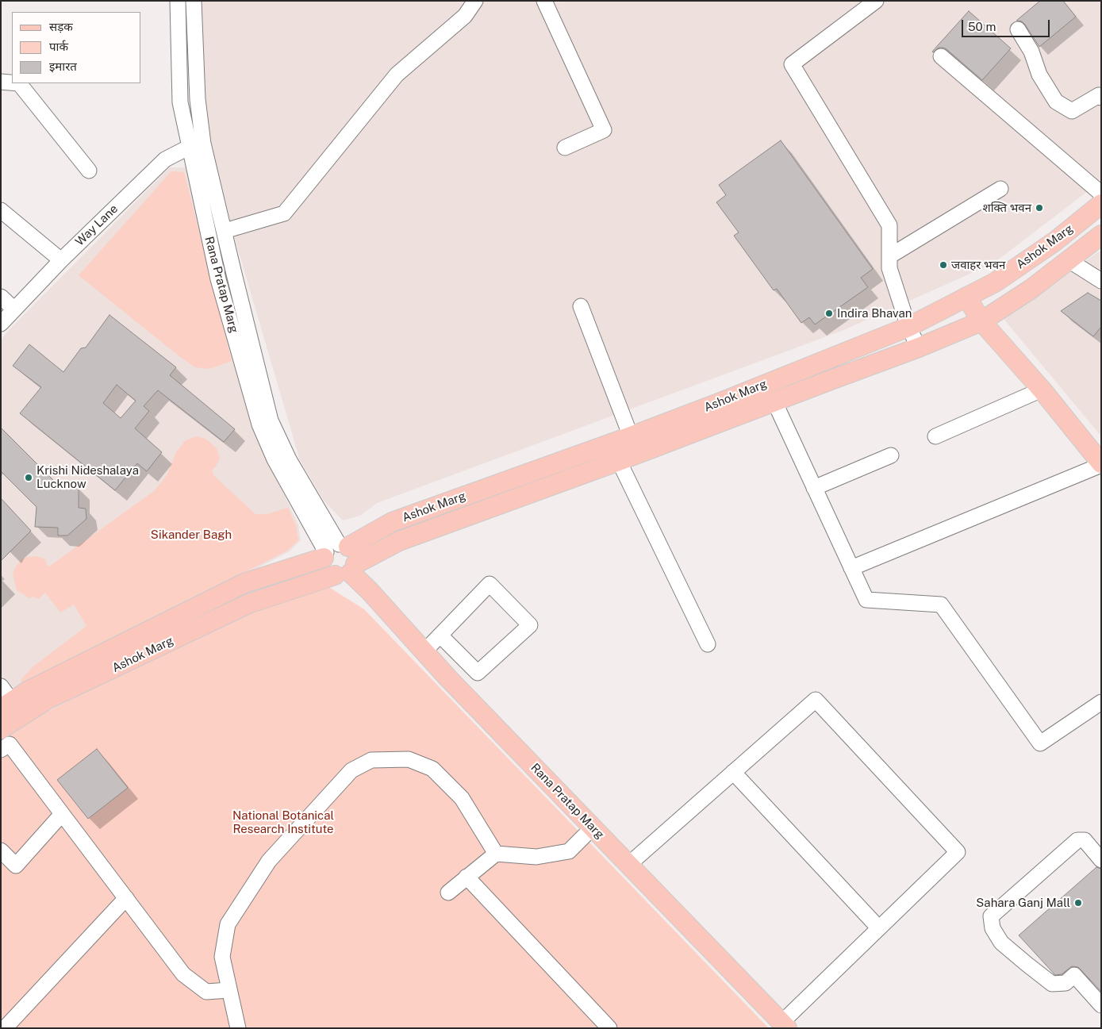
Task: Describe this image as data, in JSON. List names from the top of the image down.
{
  "streets": {
    "main road": ["Ashok Marg", "Rana Pratap Marg"],
    "street": ["Way Lane"]
  },
  "crossings": [
    ["Way Lane", "Rana Pratap Marg"],
    ["Ashok Marg", "Rana Pratap Marg"]
  ],
  "parks": ["Sikander Bagh", "National Botanical Research Institute"],
  "places": [
    "शक्ति भवन",
    "जवाहर भवन",
    "Indira Bhavan",
    "Krishi Nideshalaya Lucknow",
    "Sahara Ganj Mall"
  ],
  "legend": ["सड़क", "पार्क", "इमारत"],
  "scale_bar": "50 m"
}
